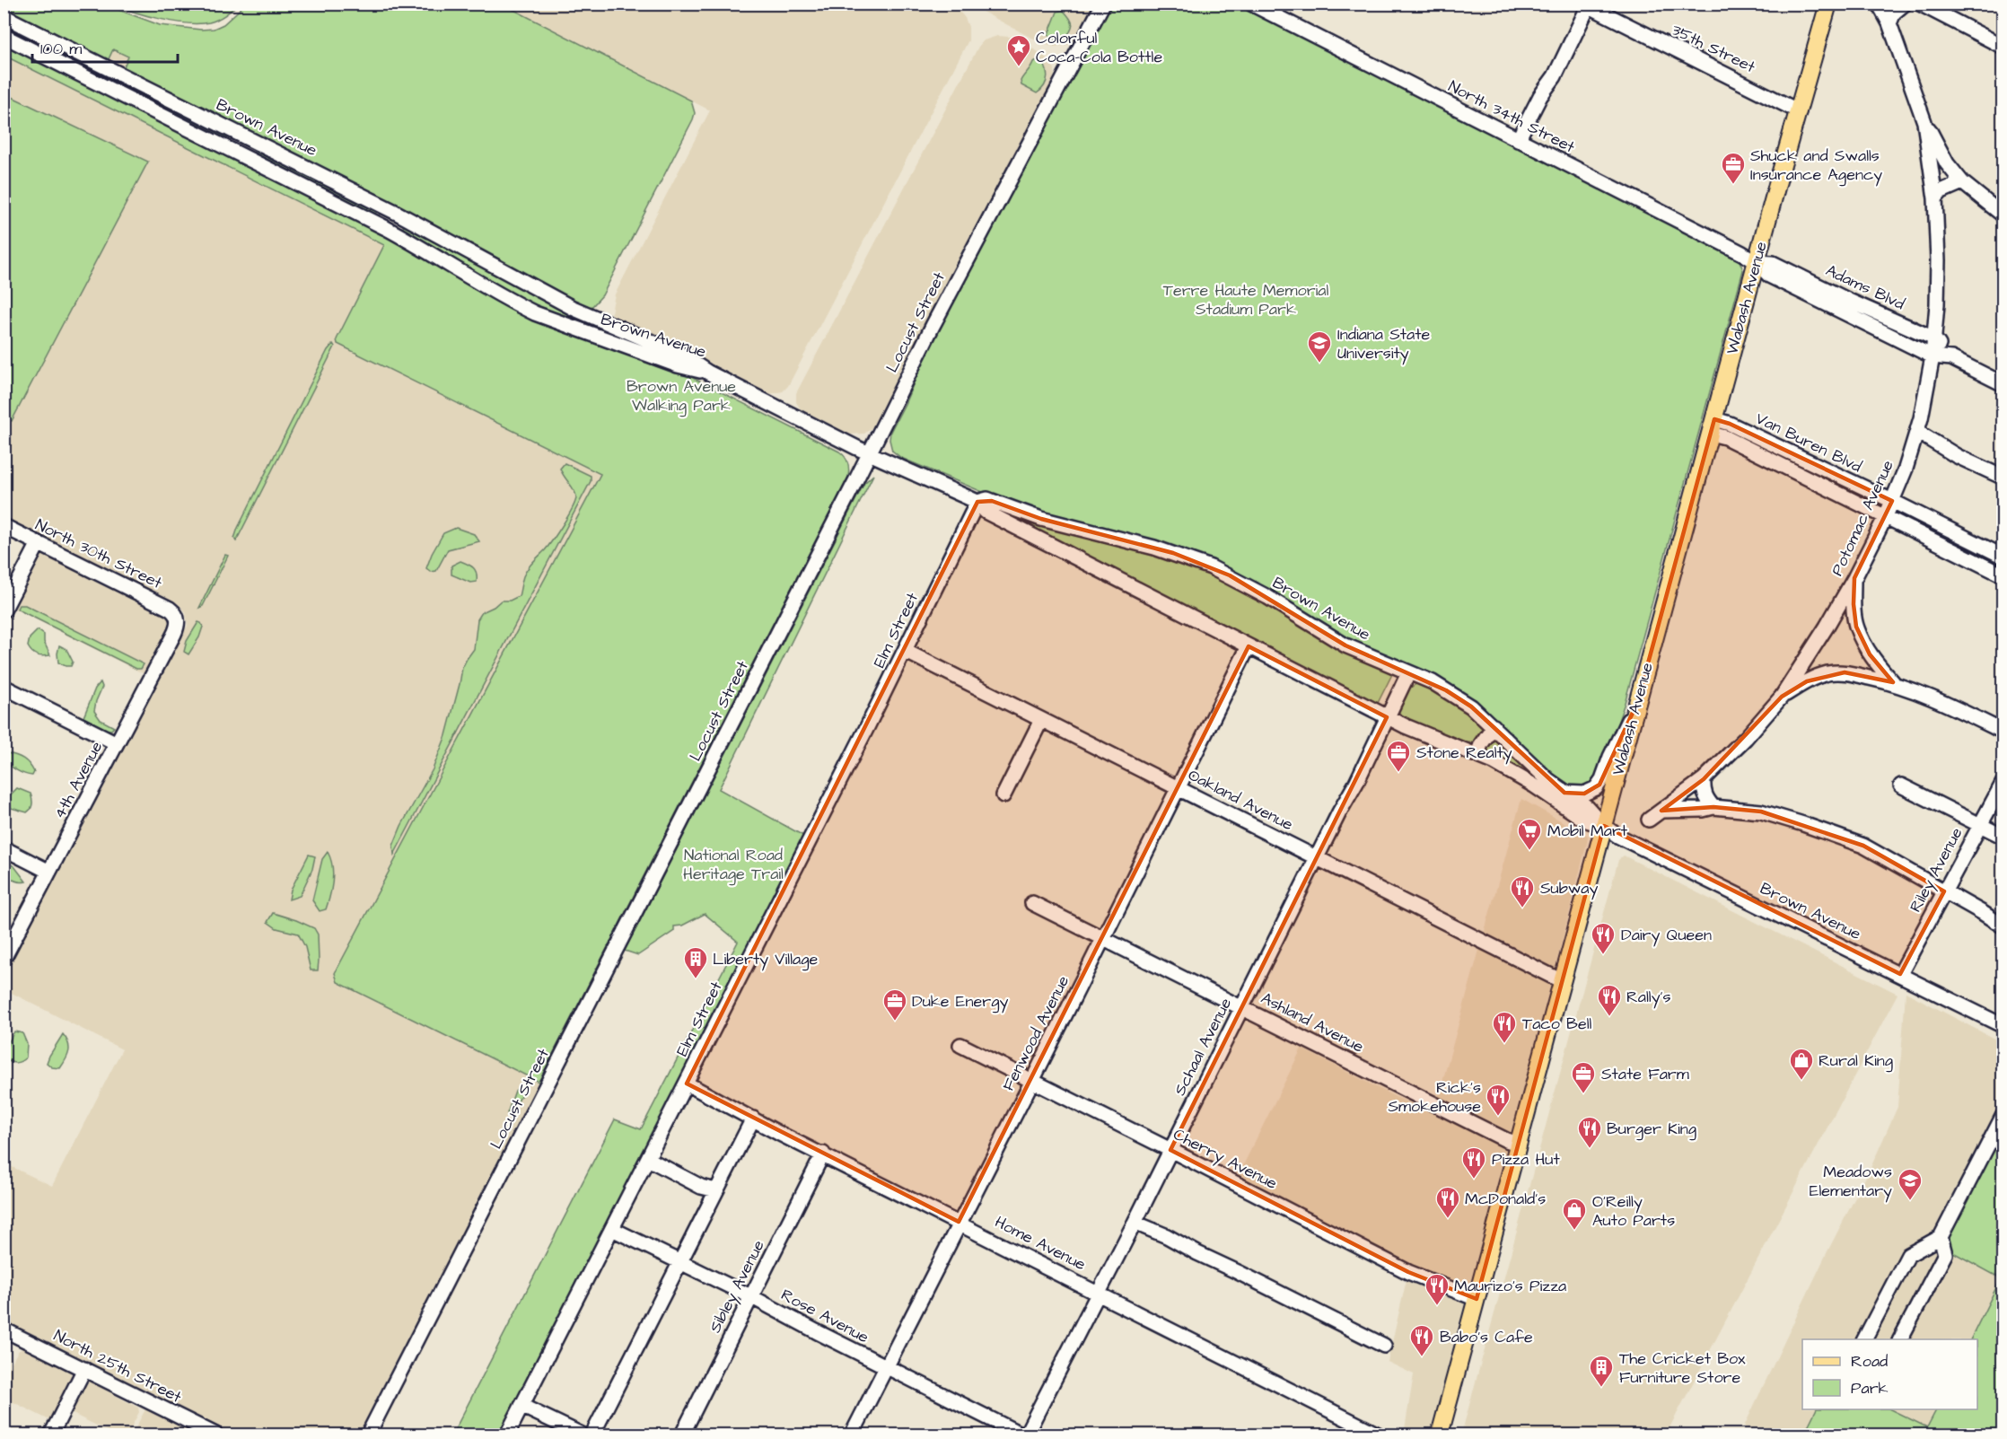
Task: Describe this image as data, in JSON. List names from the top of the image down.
{
  "streets": {
    "main road": ["Wabash Avenue"],
    "street": [
      "35th Street",
      "North 34th Street",
      "Brown Avenue",
      "Adams Blvd",
      "Locust Street",
      "Van Buren Blvd",
      "Potomac Avenue",
      "North 30th Street",
      "Elm Street",
      "4th Avenue",
      "Oakland Avenue",
      "Riley Avenue",
      "Ashland Avenue",
      "Fenwood Avenue",
      "Schaal Avenue",
      "Cherry Avenue",
      "Home Avenue",
      "Sibley Avenue",
      "Rose Avenue",
      "North 25th Street"
    ]
  },
  "crossings": [
    ["35th Street", "Wabash Avenue"],
    ["North 34th Street", "Adams Blvd"],
    ["North 34th Street", "Wabash Avenue"],
    ["Brown Avenue", "Wabash Avenue"],
    ["Brown Avenue", "Locust Street"],
    ["Brown Avenue", "Elm Street"],
    ["Brown Avenue", "Riley Avenue"],
    ["Brown Avenue", "Fenwood Avenue"],
    ["Brown Avenue", "Schaal Avenue"],
    ["Adams Blvd", "Potomac Avenue"],
    ["Wabash Avenue", "Van Buren Blvd"],
    ["Wabash Avenue", "Oakland Avenue"],
    ["Wabash Avenue", "Ashland Avenue"],
    ["Wabash Avenue", "Cherry Avenue"],
    ["Van Buren Blvd", "Potomac Avenue"],
    ["North 30th Street", "4th Avenue"],
    ["Elm Street", "Oakland Avenue"],
    ["Elm Street", "Home Avenue"],
    ["Elm Street", "Rose Avenue"],
    ["Oakland Avenue", "Fenwood Avenue"],
    ["Oakland Avenue", "Schaal Avenue"],
    ["Ashland Avenue", "Fenwood Avenue"],
    ["Ashland Avenue", "Schaal Avenue"],
    ["Fenwood Avenue", "Cherry Avenue"],
    ["Fenwood Avenue", "Home Avenue"],
    ["Fenwood Avenue", "Rose Avenue"],
    ["Schaal Avenue", "Cherry Avenue"],
    ["Schaal Avenue", "Home Avenue"],
    ["Home Avenue", "Sibley Avenue"],
    ["Sibley Avenue", "Rose Avenue"]
  ],
  "parks": ["Terre Haute Memorial Stadium Park", "Brown Avenue Walking Park", "National Road Heritage Trail"],
  "places": {
    "place": ["Colorful Coca-Cola Bottle"],
    "office": [
      "Shuck and Swalls Insurance Agency",
      "Stone Realty",
      "Duke Energy",
      "State Farm"
    ],
    "school or university": ["Indiana State University", "Meadows Elementary"],
    "supermarket": ["Mobil Mart"],
    "restaurant": [
      "Subway",
      "Dairy Queen",
      "Rally's",
      "Taco Bell",
      "Rick's Smokehouse",
      "Burger King",
      "Pizza Hut",
      "McDonald's",
      "Maurizo's Pizza",
      "Babo's Cafe"
    ],
    "building": ["Liberty Village", "The Cricket Box Furniture Store"],
    "shop": ["Rural King", "O'Reilly Auto Parts"]
  },
  "legend": ["Road", "Park"],
  "scale_bar": "100 m"
}
